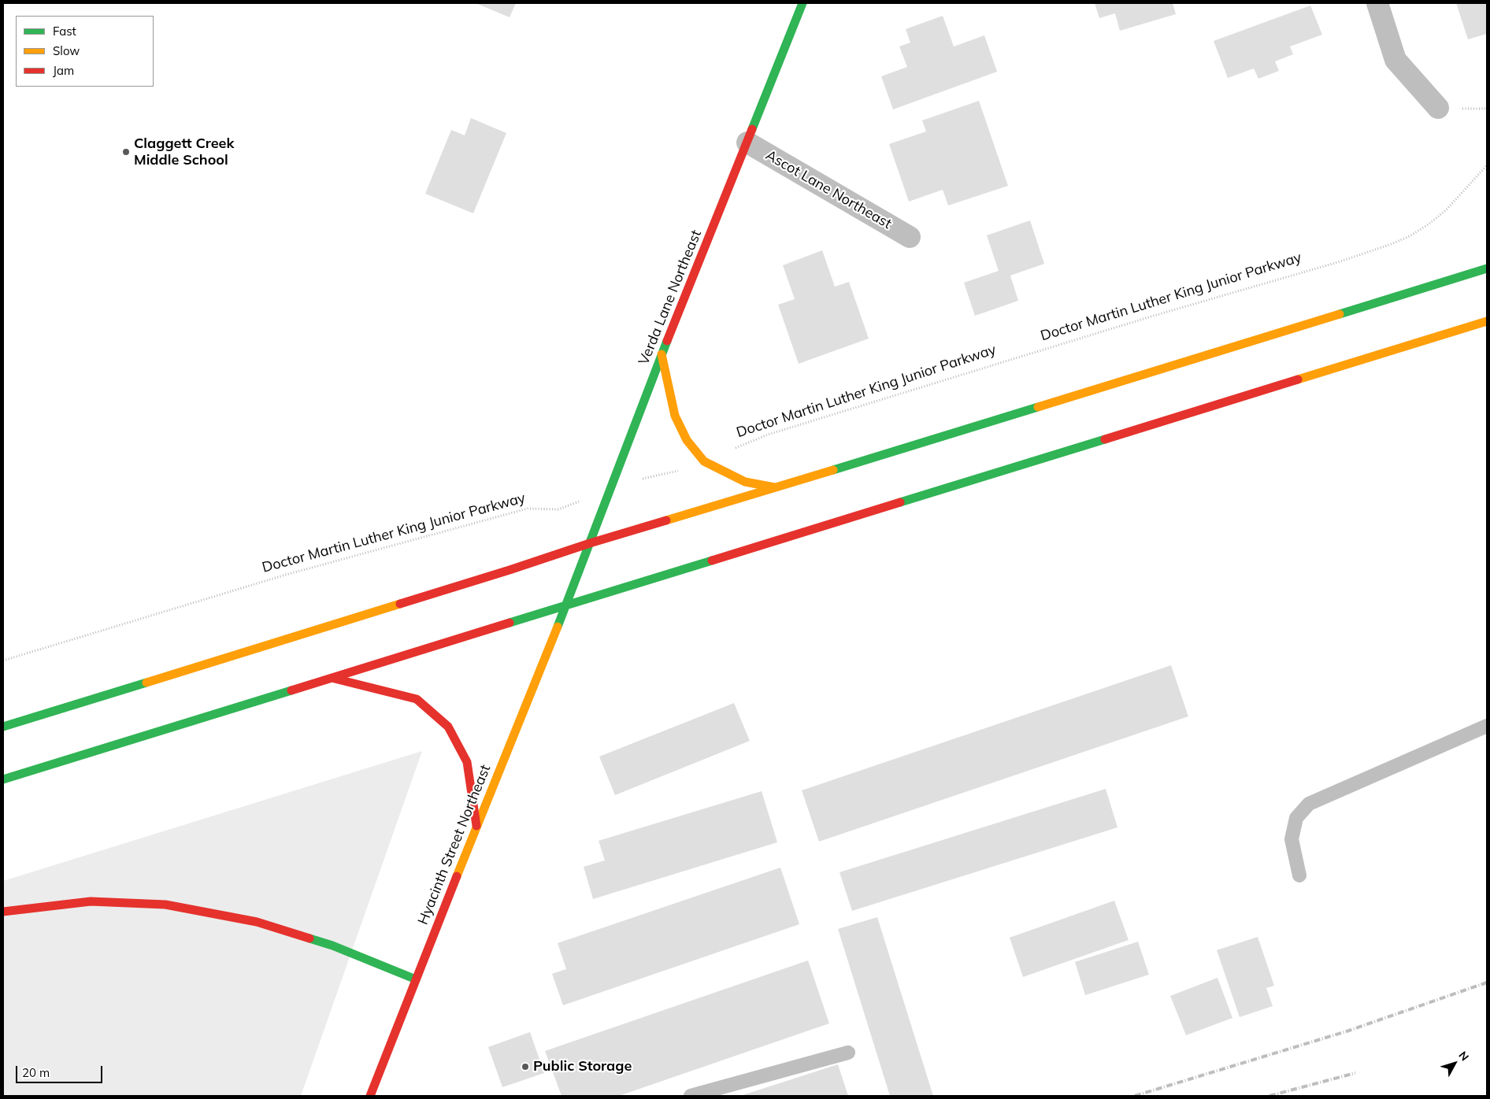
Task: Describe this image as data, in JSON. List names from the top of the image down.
{
  "streets": {
    "main road": ["Verda Lane Northeast", "Hyacinth Street Northeast"],
    "street": ["Ascot Lane Northeast"],
    "path": ["Doctor Martin Luther King Junior Parkway"]
  },
  "crossings": [
    ["Ascot Lane Northeast", "Verda Lane Northeast"],
    ["Doctor Martin Luther King Junior Parkway", "Verda Lane Northeast"],
    ["Verda Lane Northeast", "Hyacinth Street Northeast"]
  ],
  "places": ["Claggett Creek Middle School", "Public Storage"],
  "legend": ["Fast", "Slow", "Jam"],
  "scale_bar": "20 m",
  "north": "top right"
}
